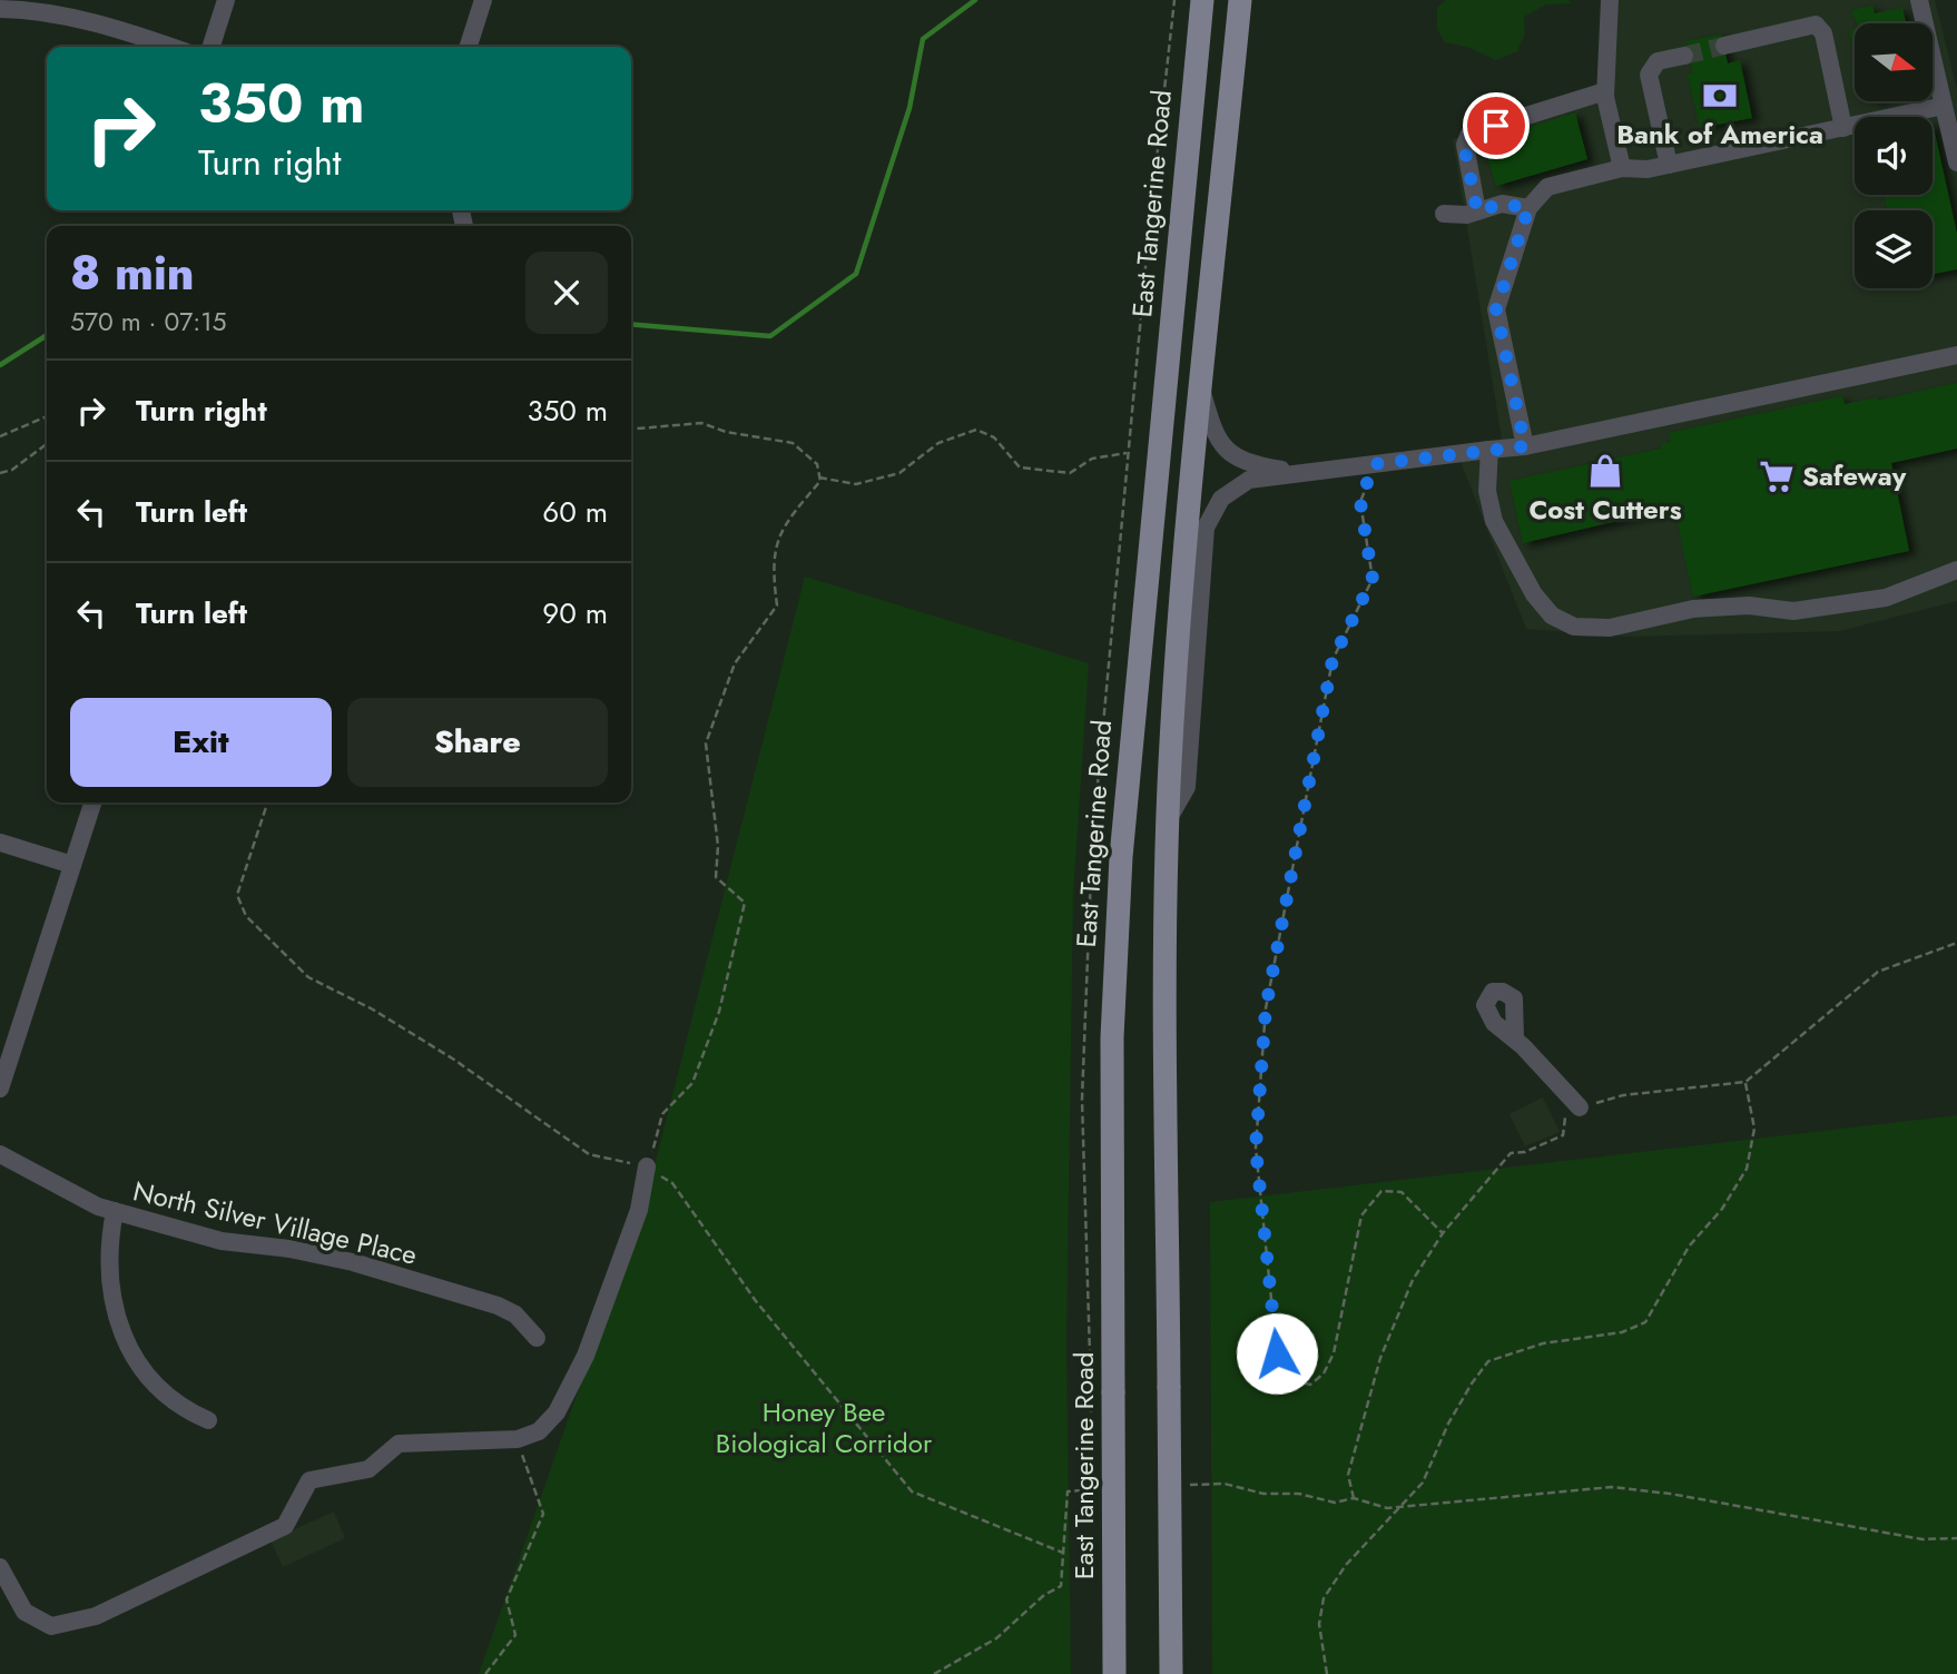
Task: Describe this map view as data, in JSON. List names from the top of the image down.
{
  "streets": {
    "main road": ["East Tangerine Road"],
    "street": ["North Silver Village Place"]
  },
  "parks": ["Honey Bee Biological Corridor"],
  "places": {
    "bank": ["Bank of America"],
    "shop": ["Cost Cutters"],
    "supermarket": ["Safeway"]
  },
  "north": "right",
  "page": {
    "turn": ["350 m", "Turn right"],
    "heading": ["8 min", "570 m · 07:15"],
    "list": [
      {
        "name": "Turn right",
        "value": "350 m"
      },
      {
        "name": "Turn left",
        "value": "60 m"
      },
      {
        "name": "Turn left",
        "value": "90 m"
      }
    ],
    "buttons": ["Exit", "Share"]
  }
}
